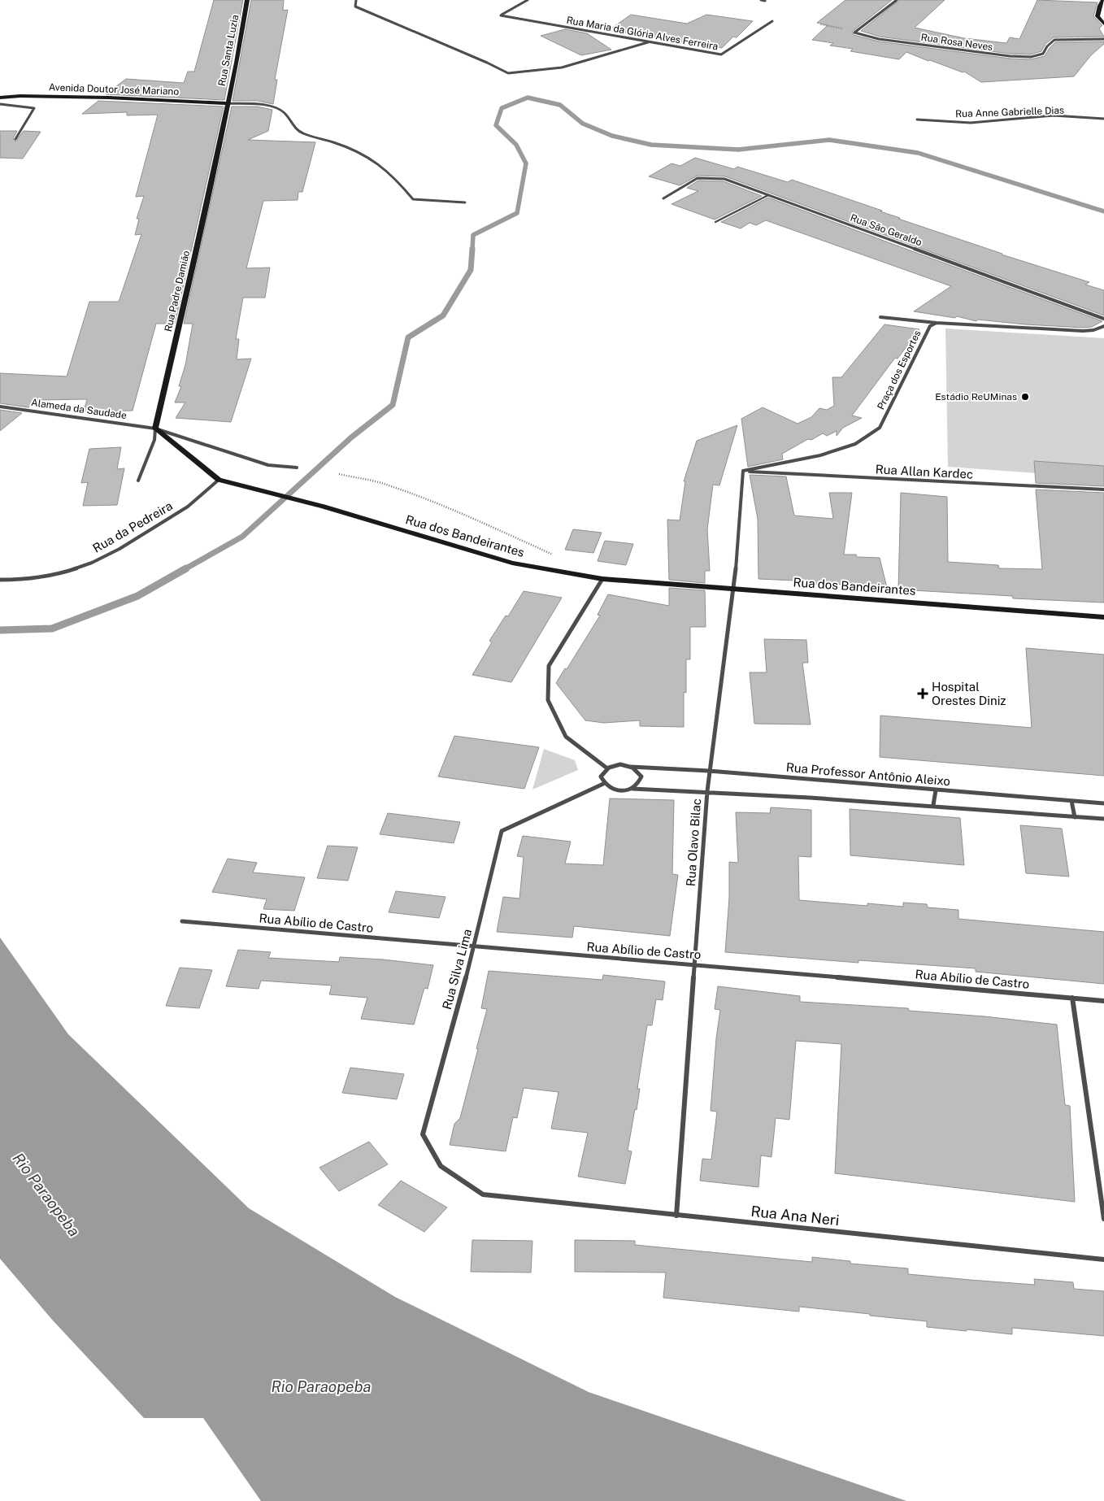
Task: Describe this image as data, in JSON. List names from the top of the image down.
{
  "streets": {
    "street": [
      "Rua Maria da Glória Alves Ferreira",
      "Rua Rosa Neves",
      "Rua Santa Luzia",
      "Avenida Doutor José Mariano",
      "Rua Anne Gabrielle Dias",
      "Rua São Geraldo",
      "Rua Padre Damião",
      "Praça dos Esportes",
      "Alameda da Saudade",
      "Rua Allan Kardec",
      "Rua da Pedreira",
      "Rua dos Bandeirantes",
      "Rua Professor Antônio Aleixo",
      "Rua Olavo Bilac",
      "Rua Abílio de Castro",
      "Rua Silva Lima",
      "Rua Ana Neri"
    ]
  },
  "crossings": [
    ["Rua Santa Luzia", "Avenida Doutor José Mariano"],
    ["Rua Santa Luzia", "Rua Padre Damião"],
    ["Avenida Doutor José Mariano", "Rua Padre Damião"],
    ["Rua Padre Damião", "Alameda da Saudade"],
    ["Praça dos Esportes", "Rua Allan Kardec"],
    ["Praça dos Esportes", "Rua Olavo Bilac"],
    ["Rua Allan Kardec", "Rua Olavo Bilac"],
    ["Rua da Pedreira", "Rua dos Bandeirantes"],
    ["Rua dos Bandeirantes", "Rua Olavo Bilac"],
    ["Rua Professor Antônio Aleixo", "Rua Olavo Bilac"],
    ["Rua Professor Antônio Aleixo", "Rua Silva Lima"],
    ["Rua Olavo Bilac", "Rua Abílio de Castro"],
    ["Rua Olavo Bilac", "Rua Ana Neri"],
    ["Rua Abílio de Castro", "Rua Silva Lima"],
    ["Rua Silva Lima", "Rua Ana Neri"]
  ],
  "water": ["Rio Paraopeba"],
  "places": {
    "other": ["Estádio ReUMinas"],
    "health": ["Hospital Orestes Diniz"]
  }
}
